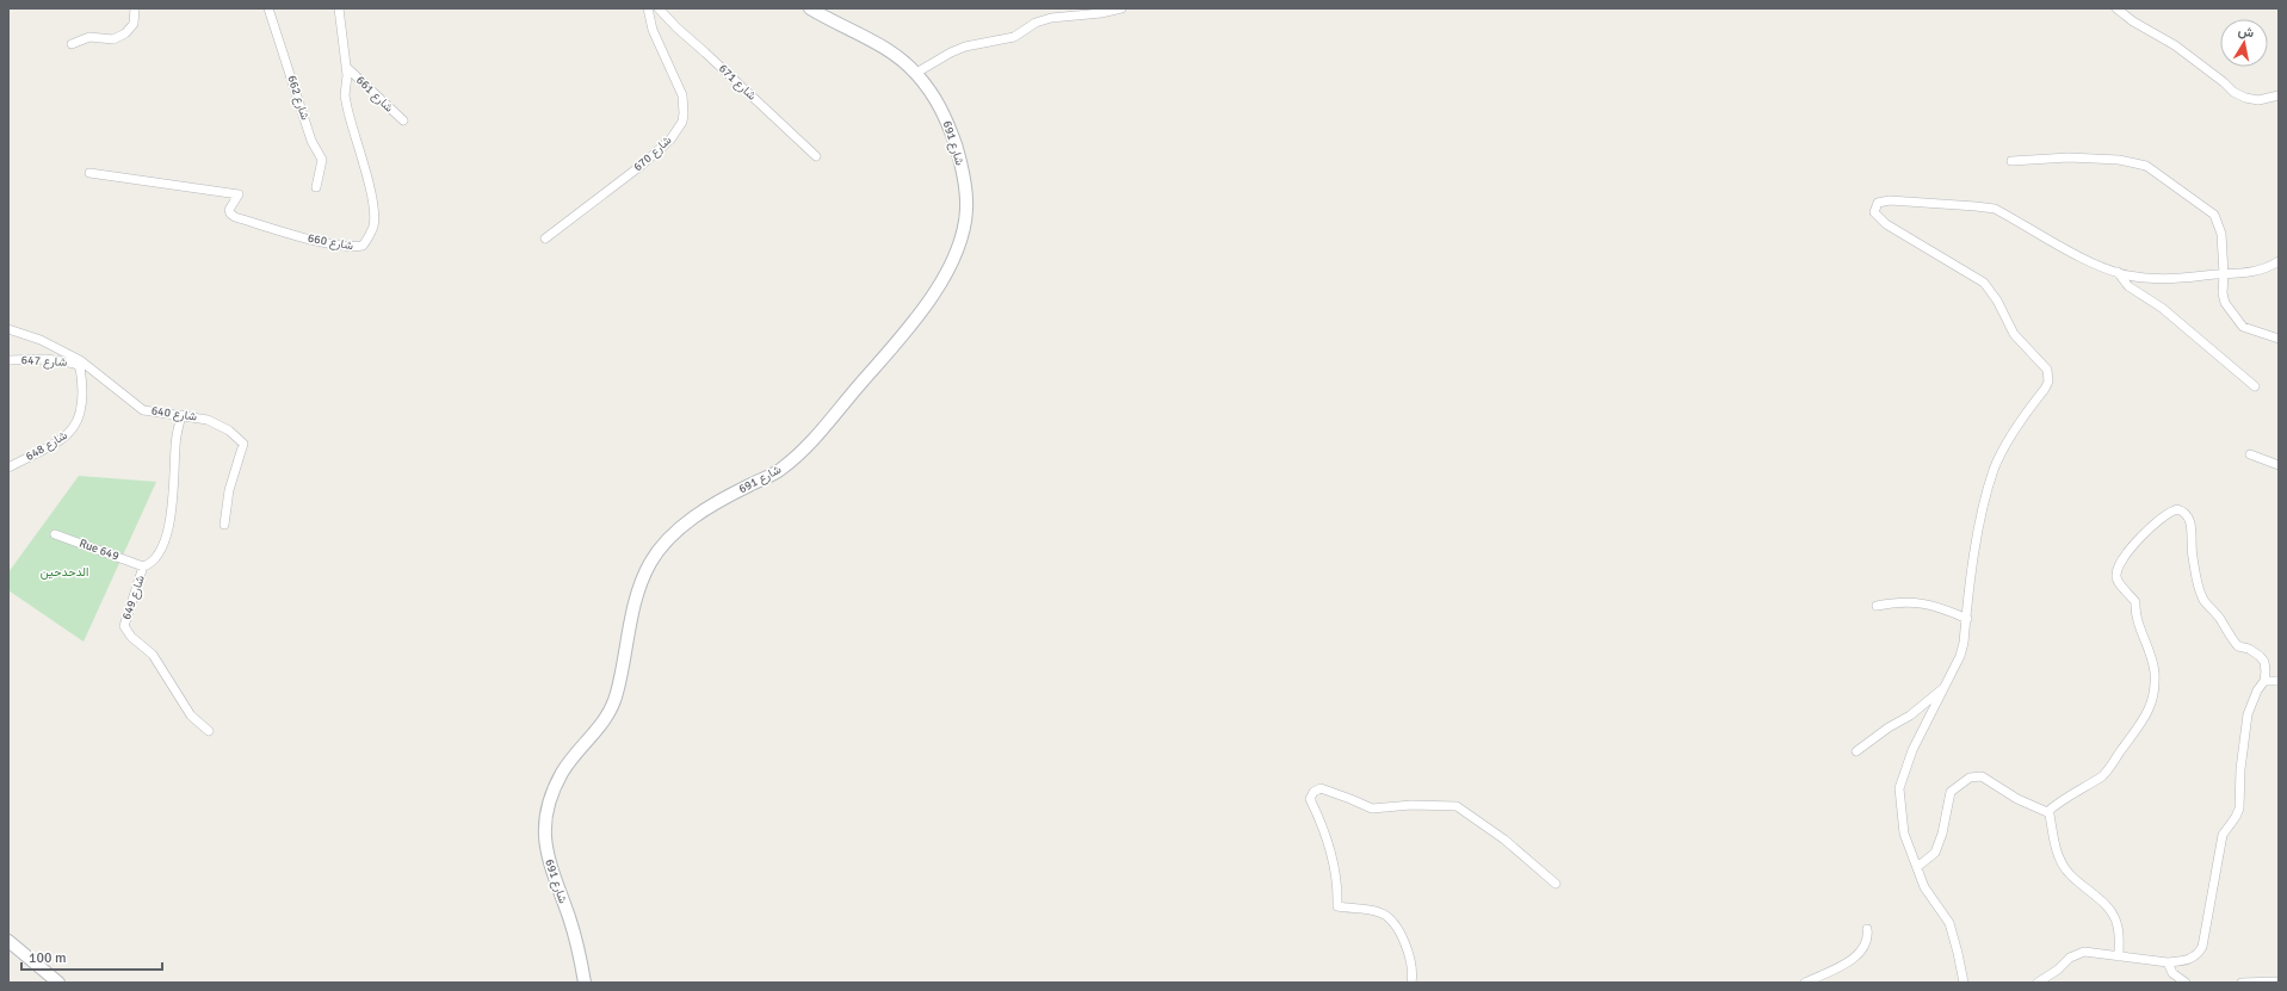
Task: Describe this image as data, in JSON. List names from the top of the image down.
{
  "streets": {
    "main road": ["شارع 691"],
    "street": [
      "شارع 671",
      "شارع 661",
      "شارع 662",
      "شارع 670",
      "شارع 660",
      "شارع 647",
      "شارع 640",
      "شارع 648",
      "Rue 649",
      "شارع 649"
    ]
  },
  "crossings": [
    ["شارع 661", "شارع 660"],
    ["شارع 647", "شارع 640"],
    ["شارع 647", "شارع 648"],
    ["شارع 640", "شارع 648"],
    ["شارع 640", "شارع 649"],
    ["Rue 649", "شارع 649"]
  ],
  "parks": ["الدحدحين"],
  "scale_bar": "100 m",
  "north": "top"
}
